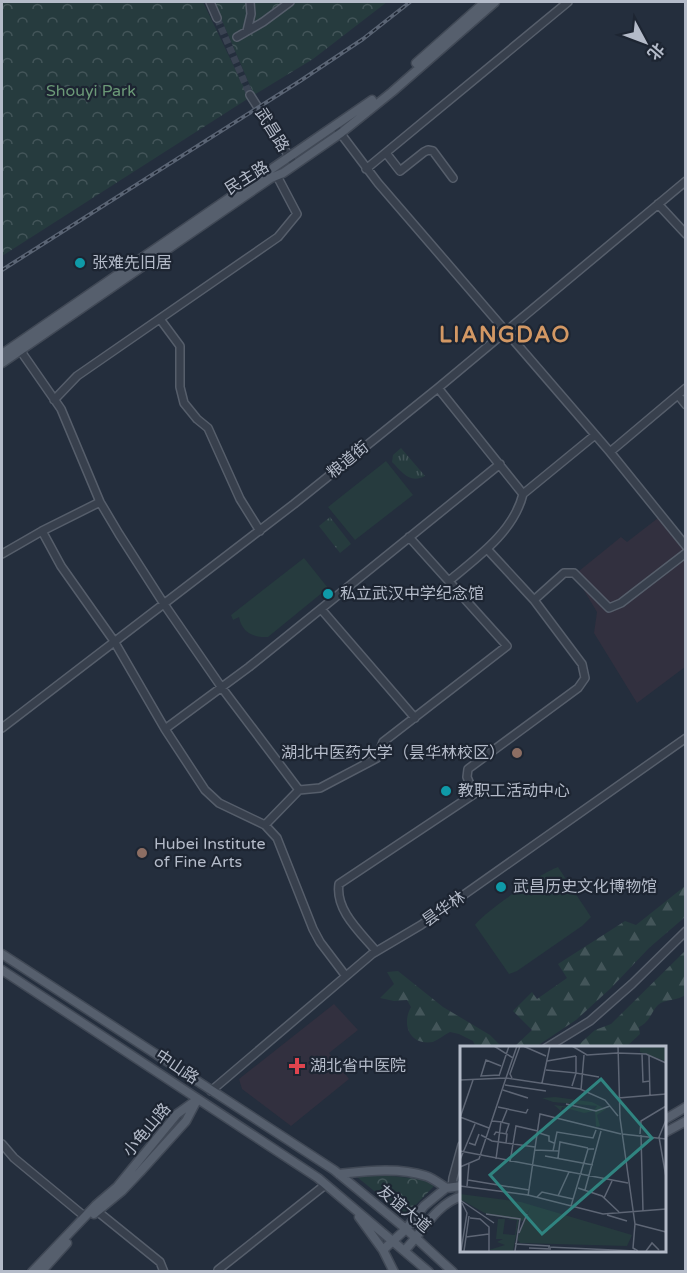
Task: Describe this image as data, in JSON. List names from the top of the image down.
{
  "streets": {
    "main road": [
      "民主路",
      "中山路",
      "小龟山路",
      "友谊大道"
    ],
    "street": ["武昌路", "粮道街", "昙华林"]
  },
  "crossings": [
    ["武昌路", "民主路"],
    ["昙华林", "中山路"],
    ["中山路", "小龟山路"],
    ["中山路", "友谊大道"]
  ],
  "districts": ["LIANGDAO"],
  "parks": ["Shouyi Park"],
  "places": {
    "other": [
      "张难先旧居",
      "私立武汉中学纪念馆",
      "湖北中医药大学（昙华林校区）",
      "教职工活动中心",
      "Hubei Institute of Fine Arts",
      "武昌历史文化博物馆"
    ],
    "health": ["湖北省中医院"]
  },
  "north": "bottom right"
}
